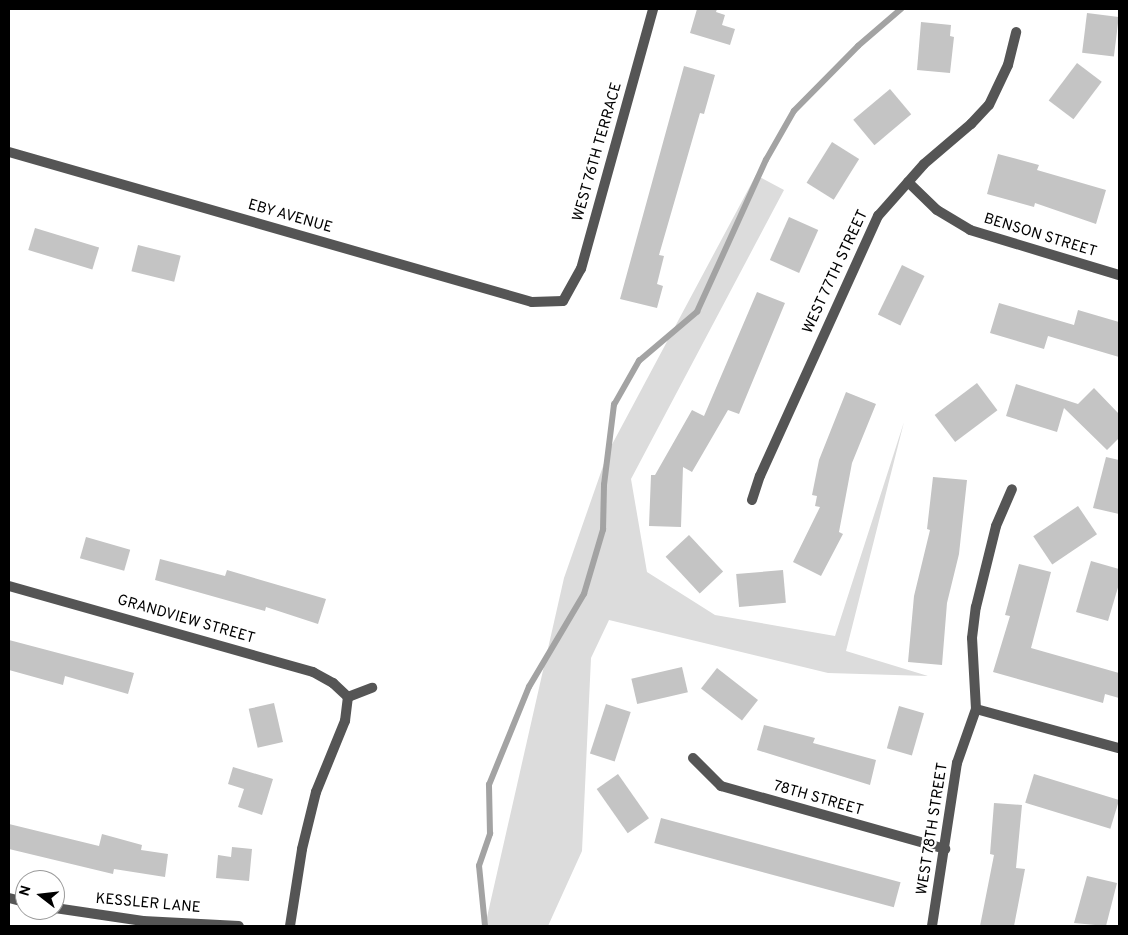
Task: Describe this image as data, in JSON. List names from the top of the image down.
{
  "streets": {
    "street": [
      "WEST 76TH TERRACE",
      "EBY AVENUE",
      "BENSON STREET",
      "WEST 77TH STREET",
      "GRANDVIEW STREET",
      "78TH STREET",
      "WEST 78TH STREET",
      "KESSLER LANE"
    ]
  },
  "crossings": [
    ["WEST 76TH TERRACE", "EBY AVENUE"],
    ["BENSON STREET", "WEST 77TH STREET"],
    ["78TH STREET", "WEST 78TH STREET"]
  ],
  "north": "left"
}
